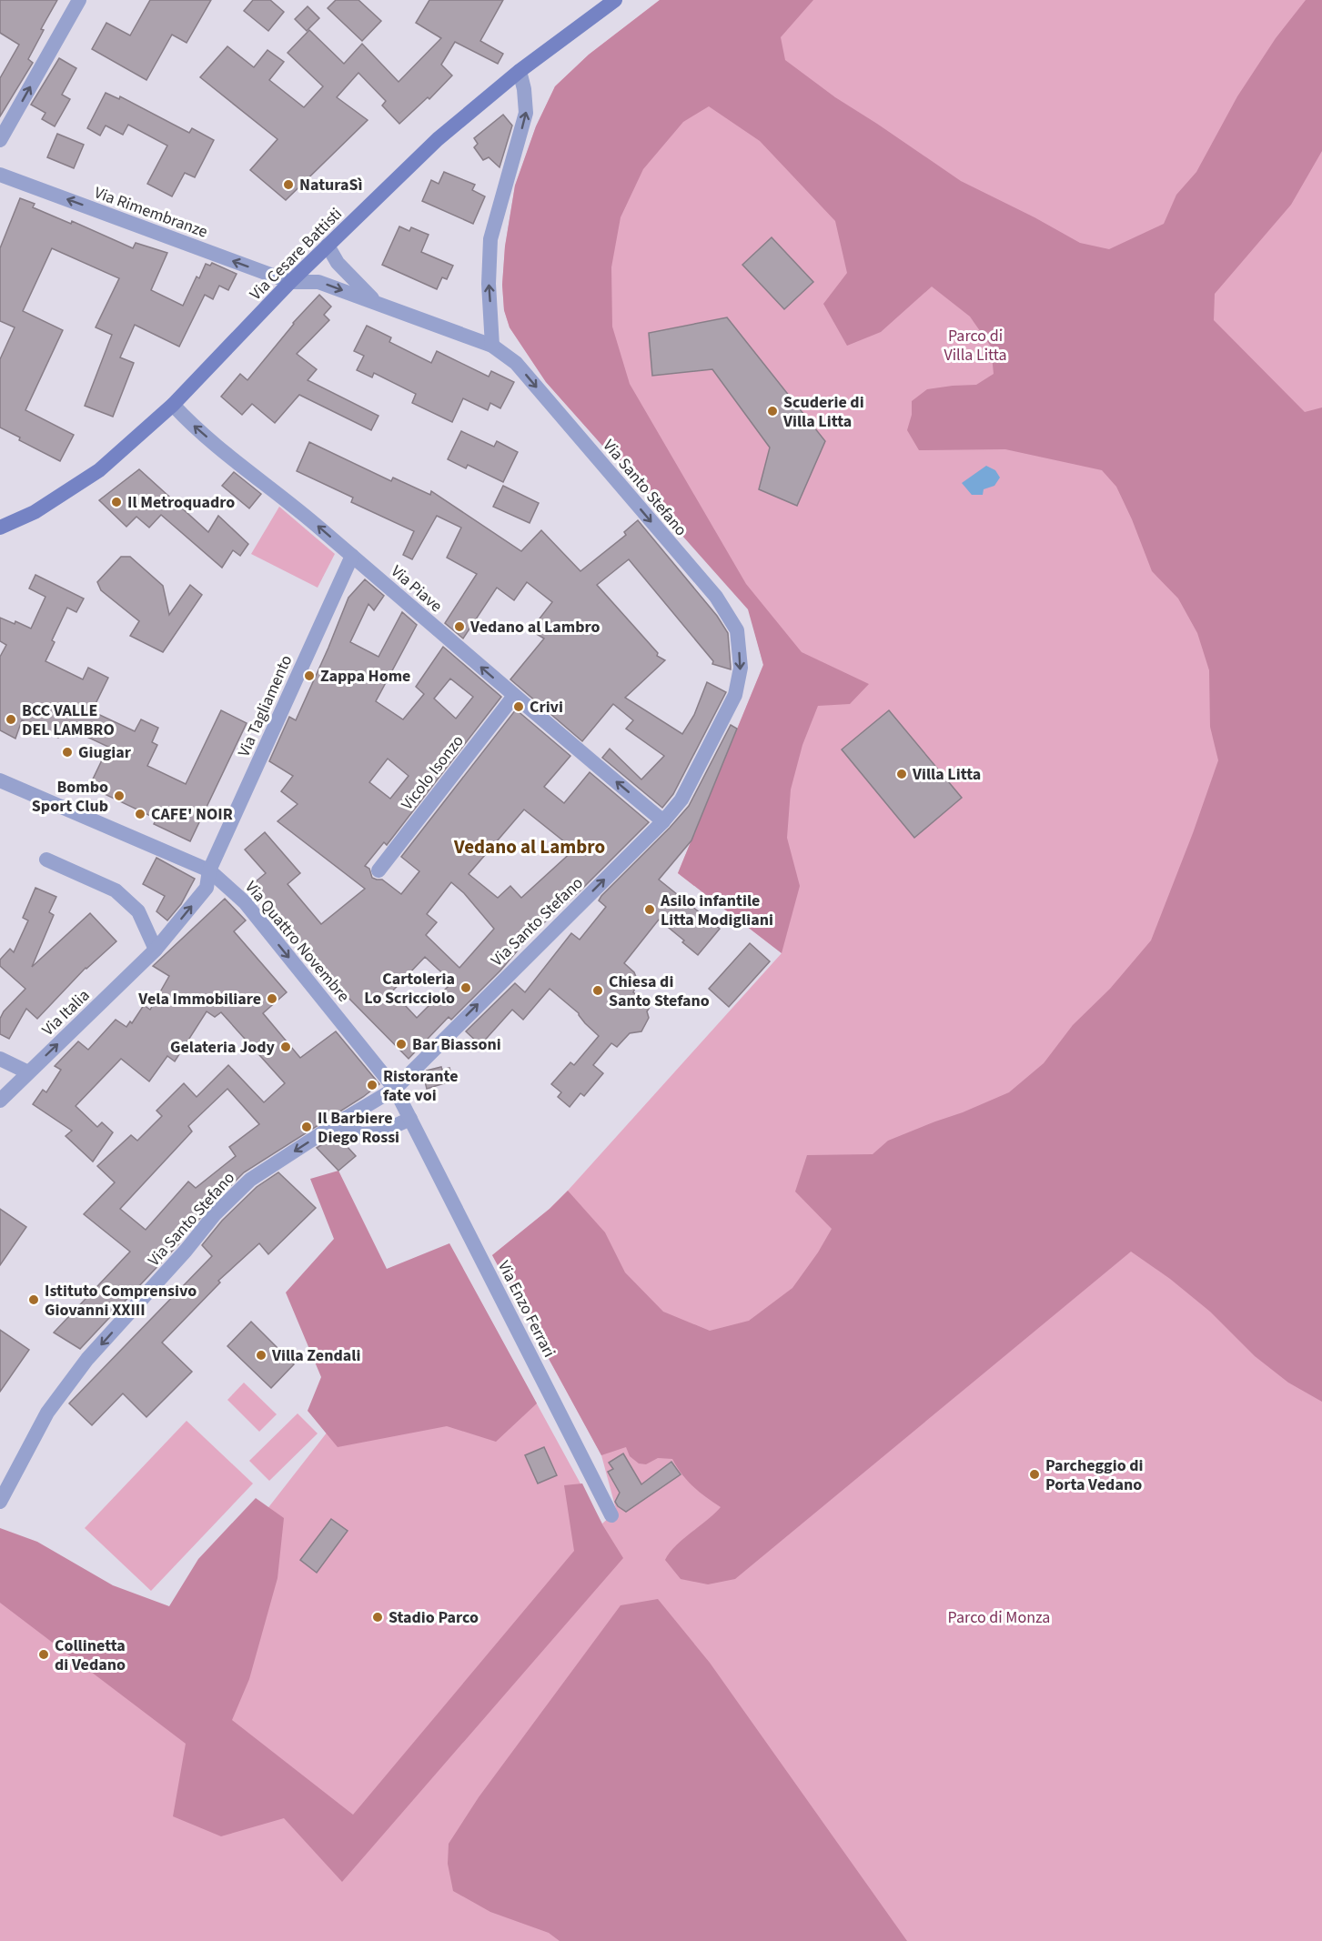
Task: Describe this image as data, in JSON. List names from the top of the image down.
{
  "streets": {
    "main road": ["Via Cesare Battisti"],
    "street": [
      "Via Rimembranze",
      "Via Santo Stefano",
      "Via Piave",
      "Via Tagliamento",
      "Vicolo Isonzo",
      "Via Quattro Novembre",
      "Via Italia",
      "Via Enzo Ferrari"
    ]
  },
  "crossings": [
    ["Via Rimembranze", "Via Cesare Battisti"],
    ["Via Rimembranze", "Via Santo Stefano"],
    ["Via Cesare Battisti", "Via Santo Stefano"],
    ["Via Cesare Battisti", "Via Piave"],
    ["Via Santo Stefano", "Via Piave"],
    ["Via Santo Stefano", "Via Quattro Novembre"],
    ["Via Piave", "Via Tagliamento"],
    ["Via Piave", "Vicolo Isonzo"],
    ["Via Tagliamento", "Via Quattro Novembre"],
    ["Via Tagliamento", "Via Italia"],
    ["Via Quattro Novembre", "Via Italia"],
    ["Via Quattro Novembre", "Via Enzo Ferrari"]
  ],
  "one_way": [
    "Via Rimembranze",
    "Via Piave",
    "Via Quattro Novembre",
    "Via Italia"
  ],
  "districts": ["Vedano al Lambro"],
  "parks": ["Parco di Villa Litta", "Parco di Monza"],
  "places": [
    "NaturaSì",
    "Scuderie di Villa Litta",
    "Il Metroquadro",
    "Vedano al Lambro",
    "Zappa Home",
    "Crivi",
    "BCC VALLE DEL LAMBRO",
    "Giugiar",
    "Villa Litta",
    "Bombo Sport Club",
    "CAFE' NOIR",
    "Asilo infantile Litta Modigliani",
    "Cartoleria Lo Scricciolo",
    "Chiesa di Santo Stefano",
    "Vela Immobiliare",
    "Bar Biassoni",
    "Gelateria Jody",
    "Ristorante fate voi",
    "Il Barbiere Diego Rossi",
    "Istituto Comprensivo Giovanni XXIII",
    "Villa Zendali",
    "Parcheggio di Porta Vedano",
    "Stadio Parco",
    "Collinetta di Vedano"
  ]
}
